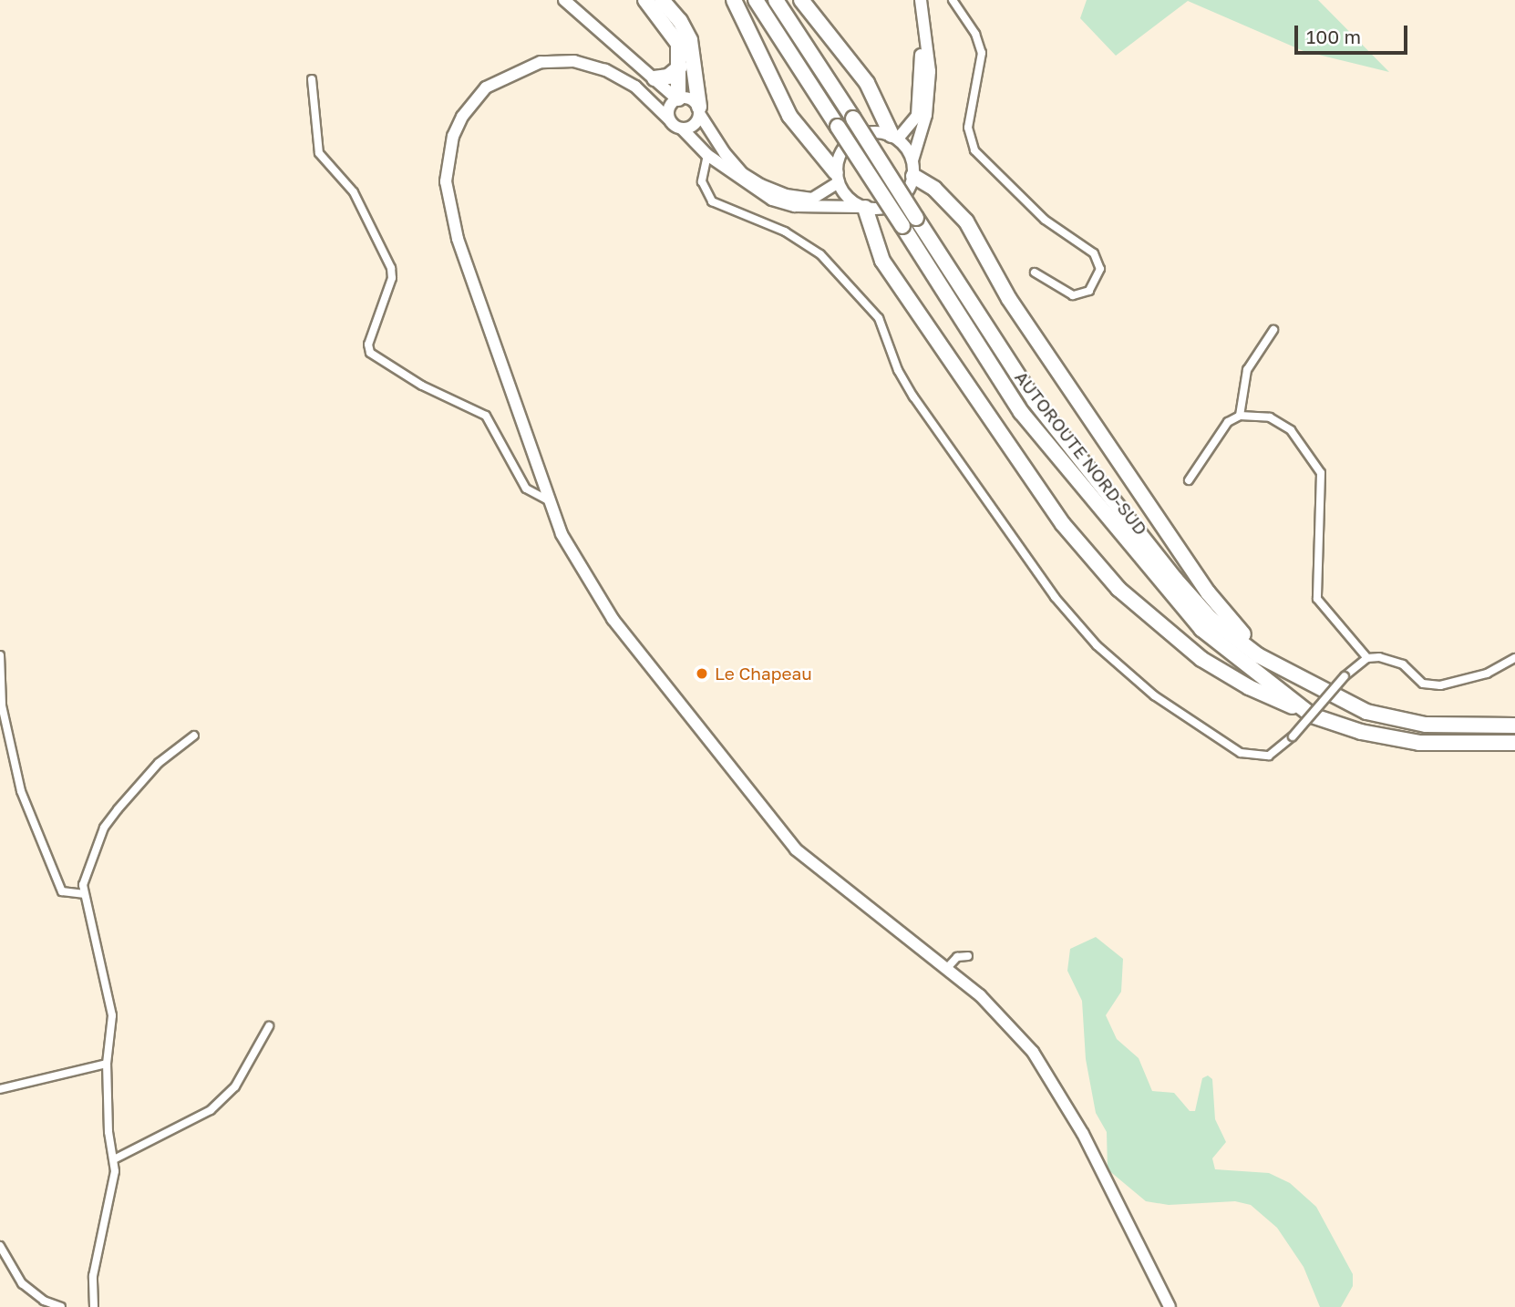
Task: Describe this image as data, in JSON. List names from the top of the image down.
{
  "streets": {
    "highway": ["AUTOROUTE NORD-SUD"]
  },
  "places": ["Le Chapeau"],
  "scale_bar": "100 m"
}
